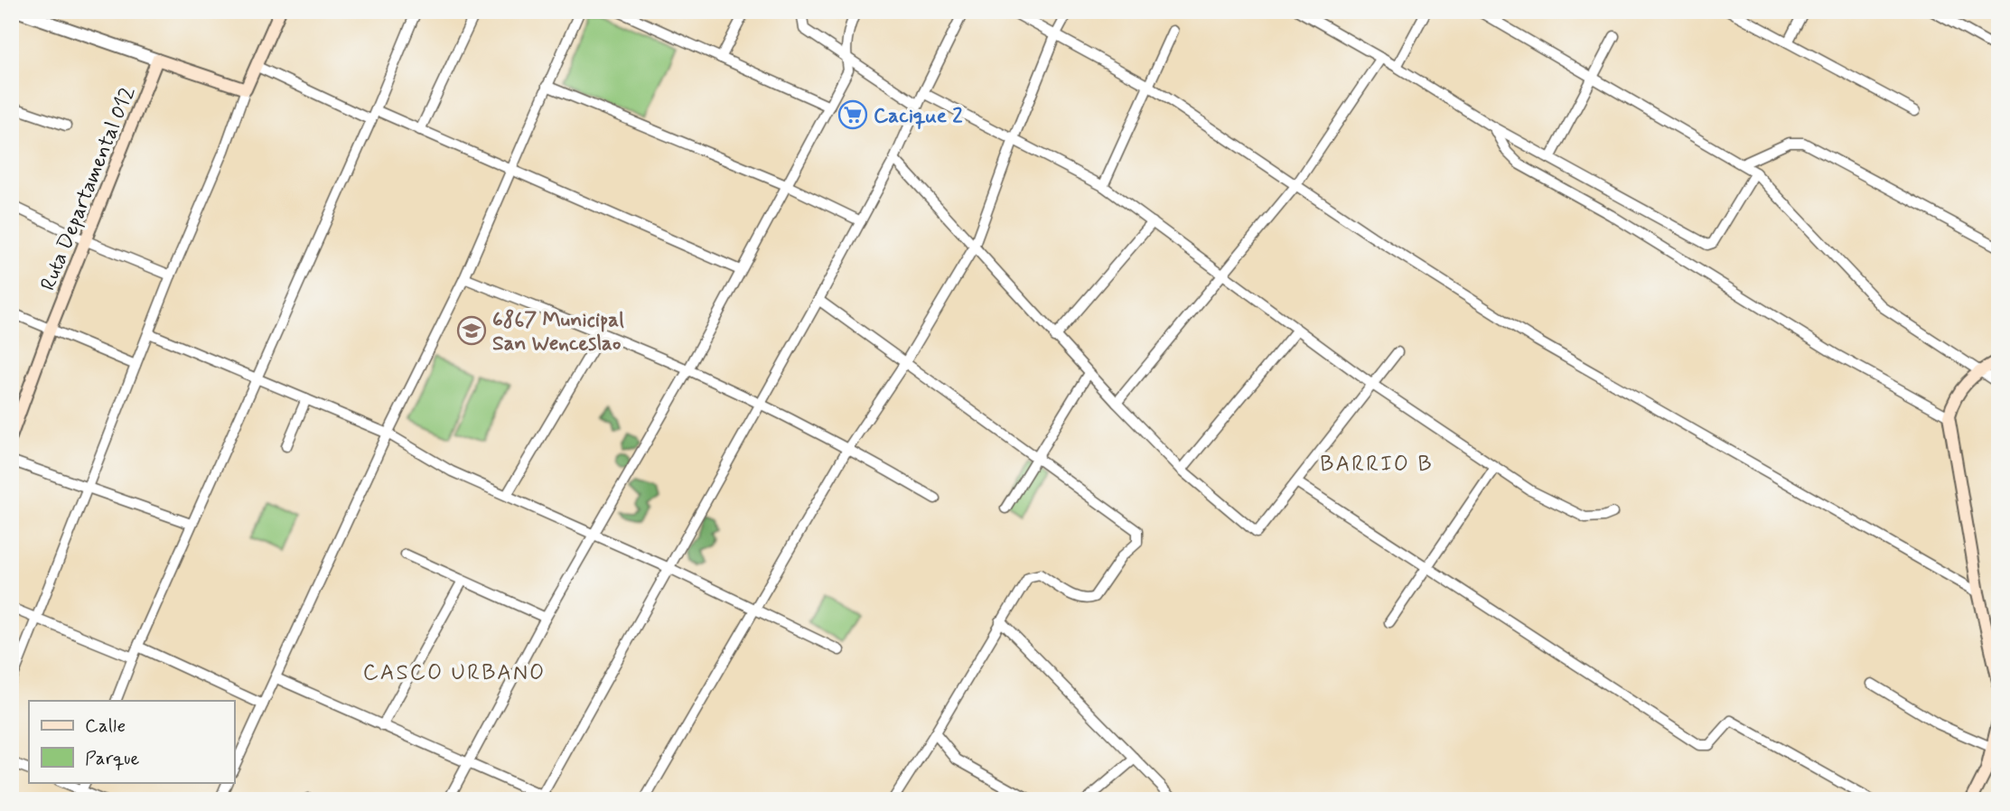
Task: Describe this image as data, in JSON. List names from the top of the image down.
{
  "streets": {
    "main road": ["Ruta Departamental 012"]
  },
  "districts": ["BARRIO B", "CASCO URBANO"],
  "places": {
    "supermarket": ["Cacique 2"],
    "school or university": ["6867 Municipal San Wenceslao"]
  },
  "legend": ["Calle", "Parque"]
}
